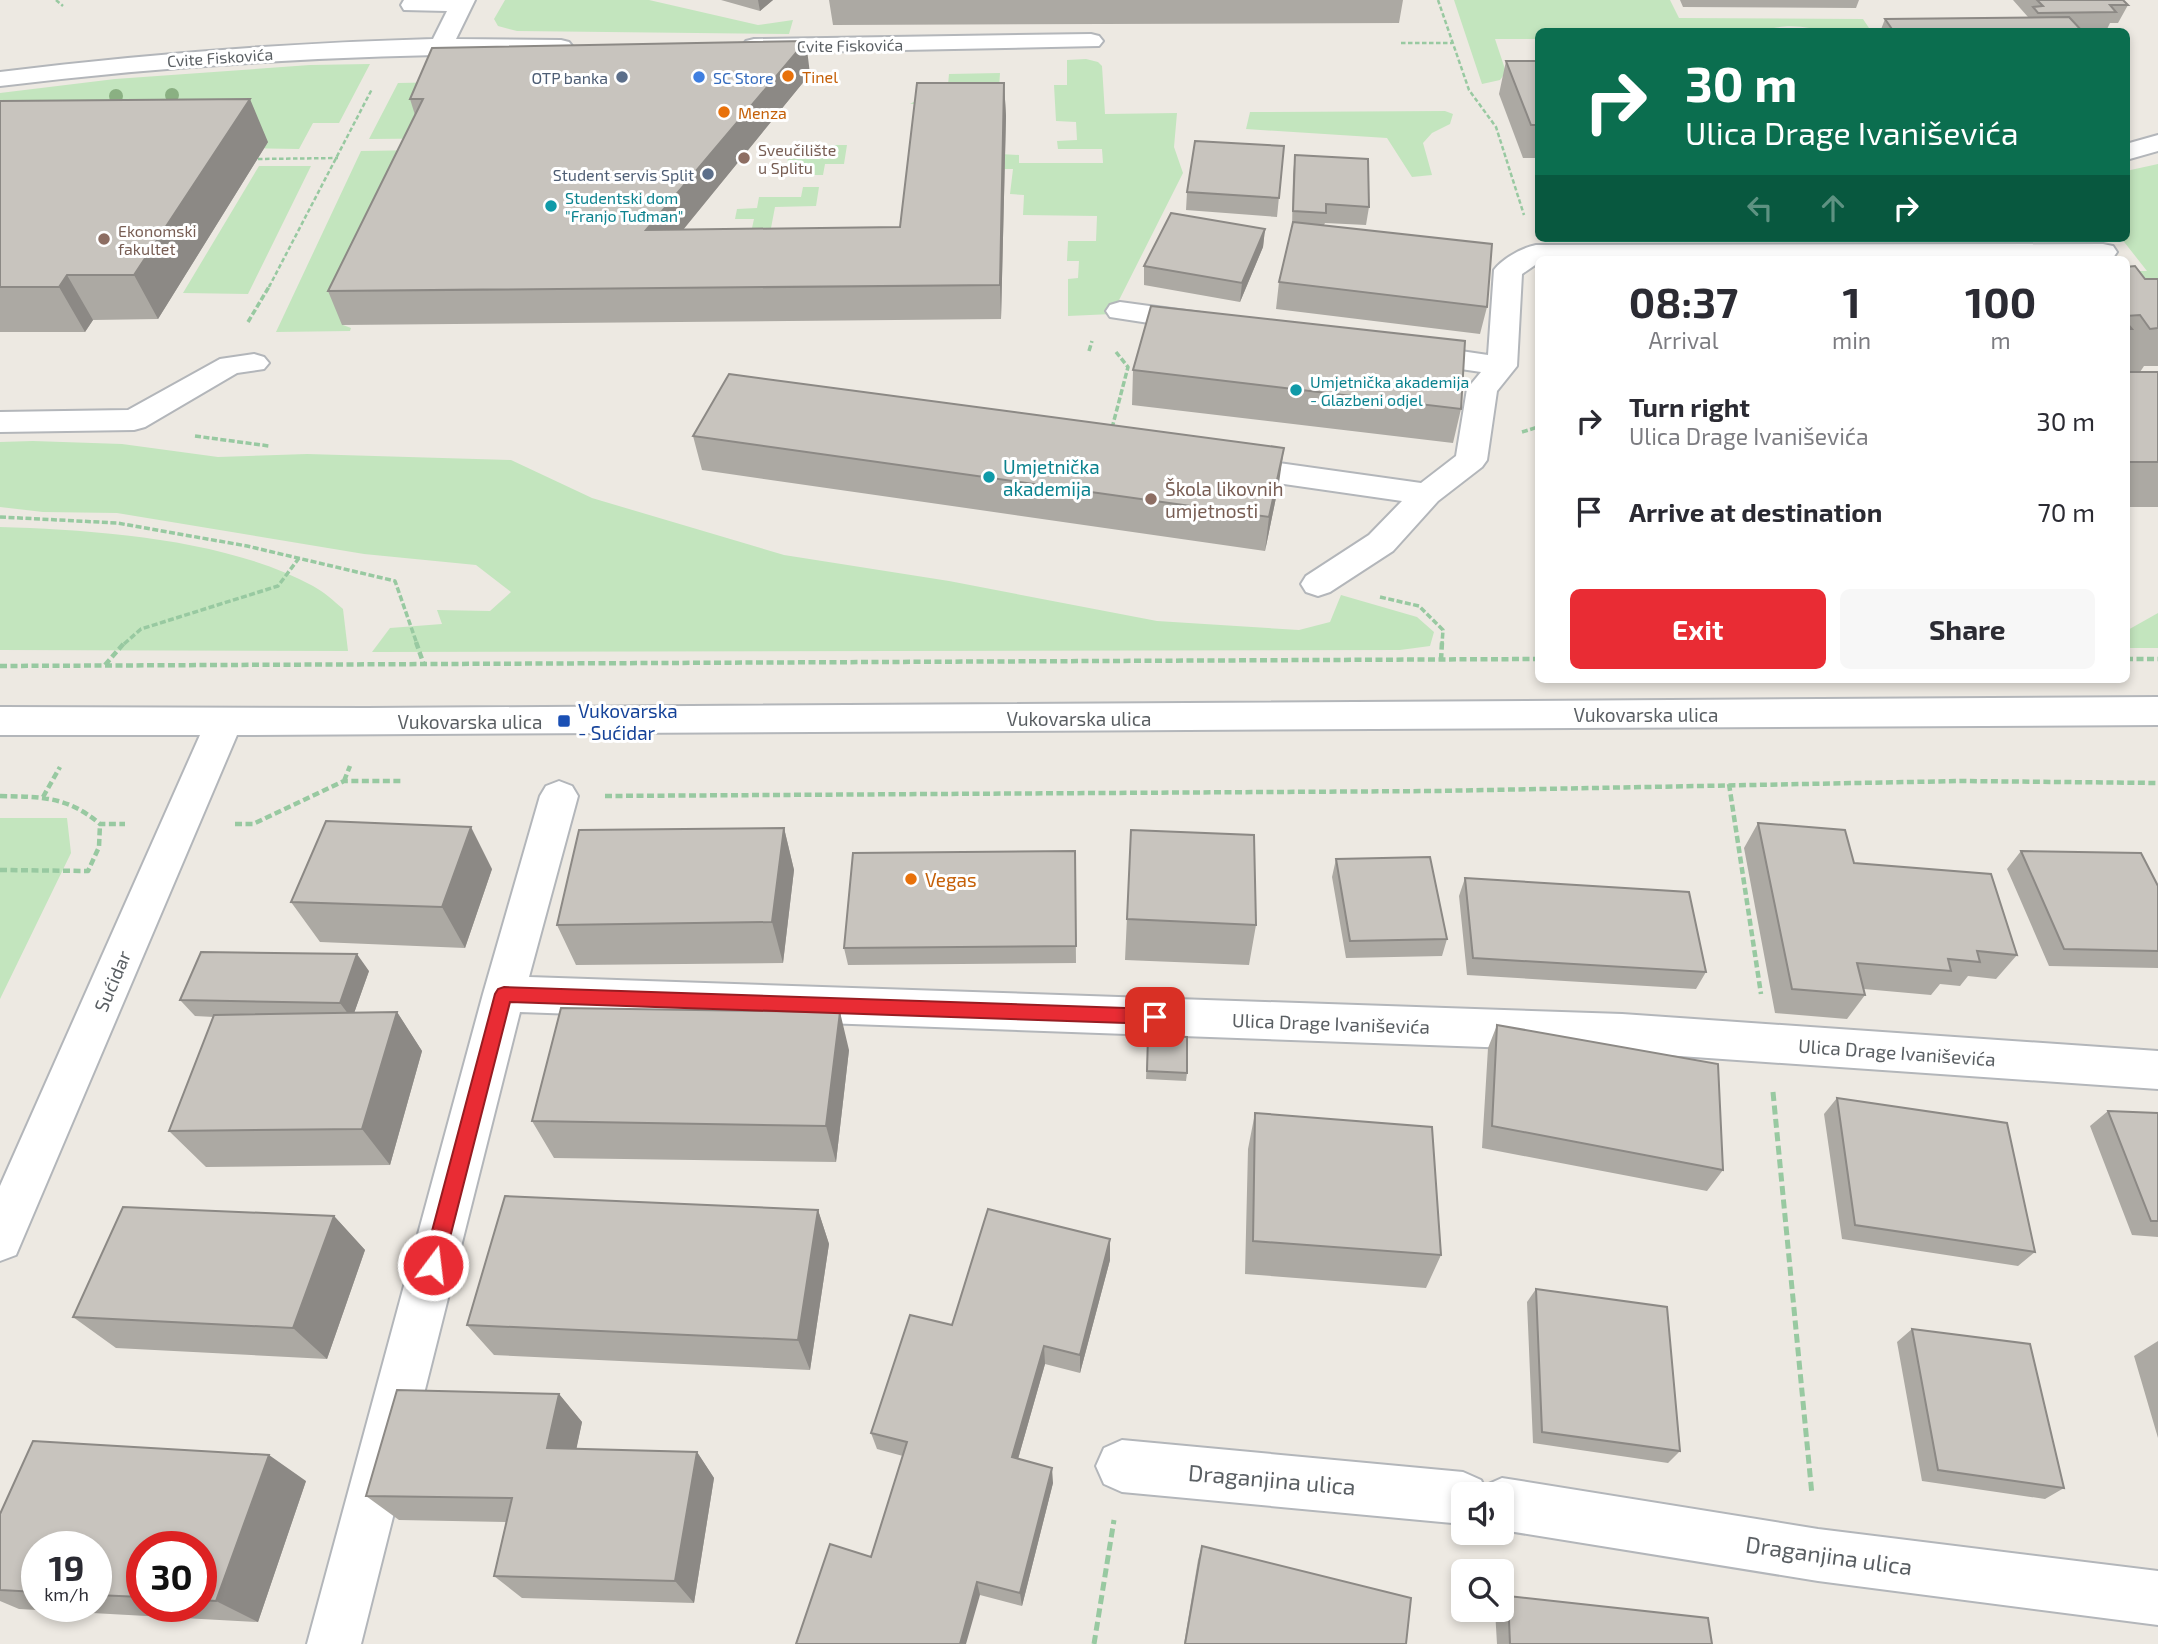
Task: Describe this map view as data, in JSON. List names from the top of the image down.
{
  "streets": {
    "street": [
      "Cvite Fiskovića",
      "Vukovarska ulica",
      "Sućidar",
      "Ulica Drage Ivaniševića",
      "Draganjina ulica"
    ]
  },
  "crossings": [
    ["Vukovarska ulica", "Sućidar"]
  ],
  "places": {
    "other": [
      "Tinel",
      "OTP banka",
      "SC Store",
      "Menza",
      "Sveučilište u Splitu",
      "Student servis Split",
      "Studentski dom \"Franjo Tuđman\"",
      "Ekonomski fakultet",
      "Umjetnička akademija - Glazbeni odjel",
      "Umjetnička akademija",
      "Škola likovnih umjetnosti",
      "Vegas"
    ],
    "transit": ["Vukovarska - Sućidar"]
  },
  "page": {
    "turn": ["30 m", "Ulica Drage Ivaniševića"],
    "eta": [
      "08:37",
      "Arrival",
      "1",
      "min",
      "100",
      "m"
    ],
    "list": [
      {
        "name": "Turn right",
        "note": "Ulica Drage Ivaniševića",
        "value": "30 m"
      },
      {
        "name": "Arrive at destination",
        "value": "70 m"
      }
    ],
    "buttons": ["Exit", "Share"],
    "speed": "19 km/h",
    "limit": "30"
  }
}
